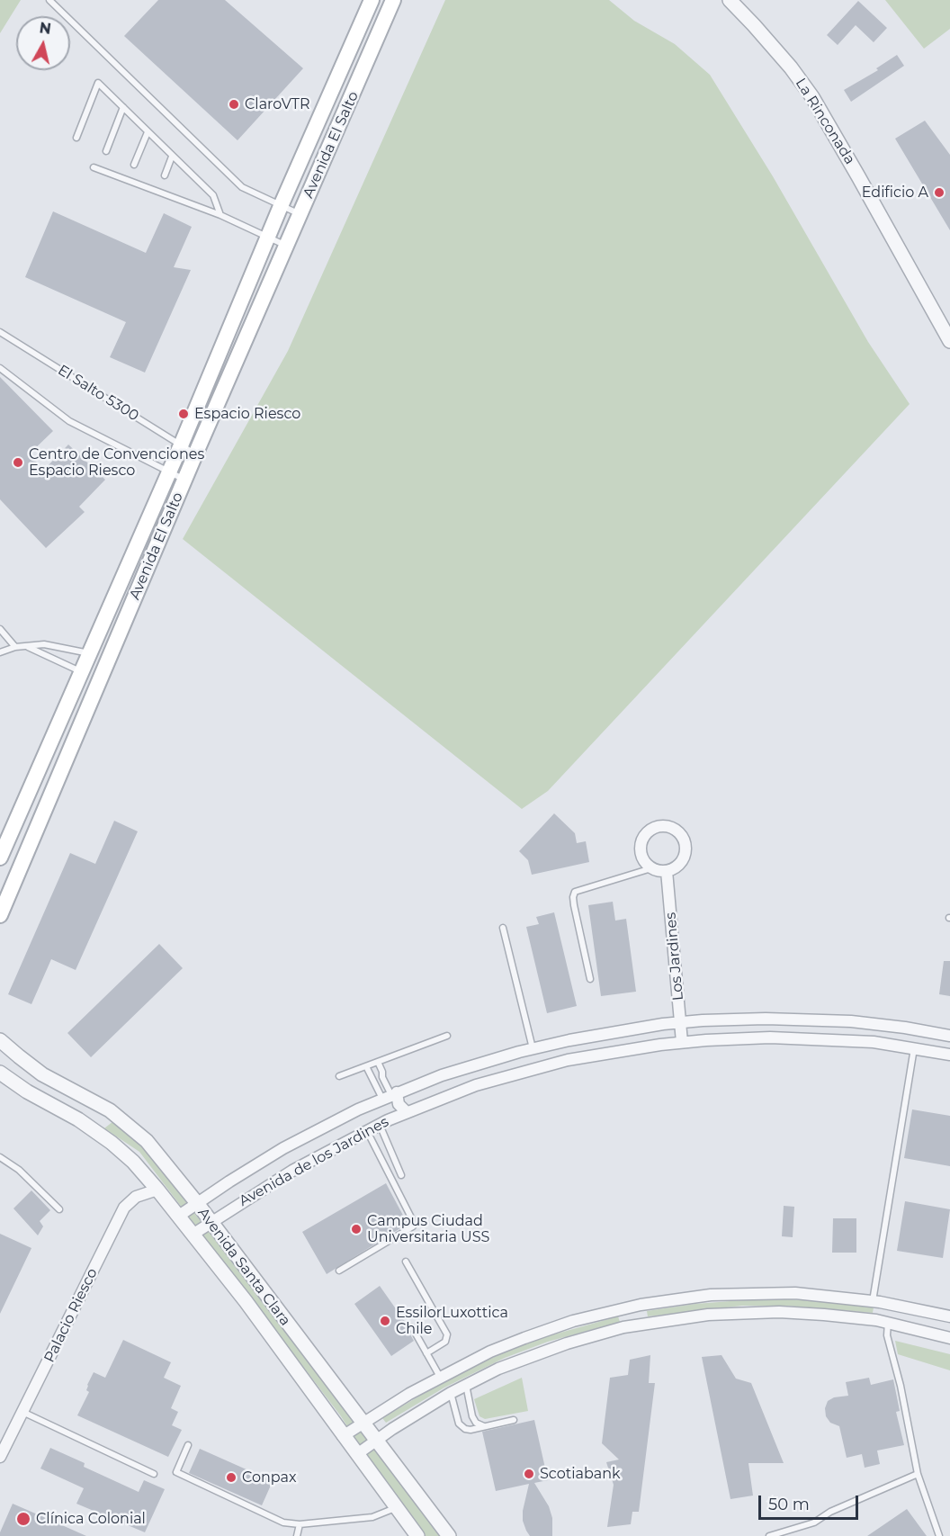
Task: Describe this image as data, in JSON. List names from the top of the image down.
{
  "streets": {
    "main road": ["Avenida El Salto"],
    "street": [
      "La Rinconada",
      "Los Jardines",
      "Avenida de los Jardines",
      "Avenida Santa Clara",
      "Palacio Riesco"
    ],
    "lane": ["El Salto 5300"]
  },
  "crossings": [
    ["Avenida El Salto", "El Salto 5300"],
    ["Los Jardines", "Avenida de los Jardines"],
    ["Avenida de los Jardines", "Avenida Santa Clara"],
    ["Avenida Santa Clara", "Palacio Riesco"]
  ],
  "places": [
    "ClaroVTR",
    "Edificio A",
    "Espacio Riesco",
    "Centro de Convenciones Espacio Riesco",
    "Campus Ciudad Universitaria USS",
    "EssilorLuxottica Chile",
    "Scotiabank",
    "Conpax",
    "Clínica Colonial"
  ],
  "scale_bar": "50 m",
  "north": "top"
}
